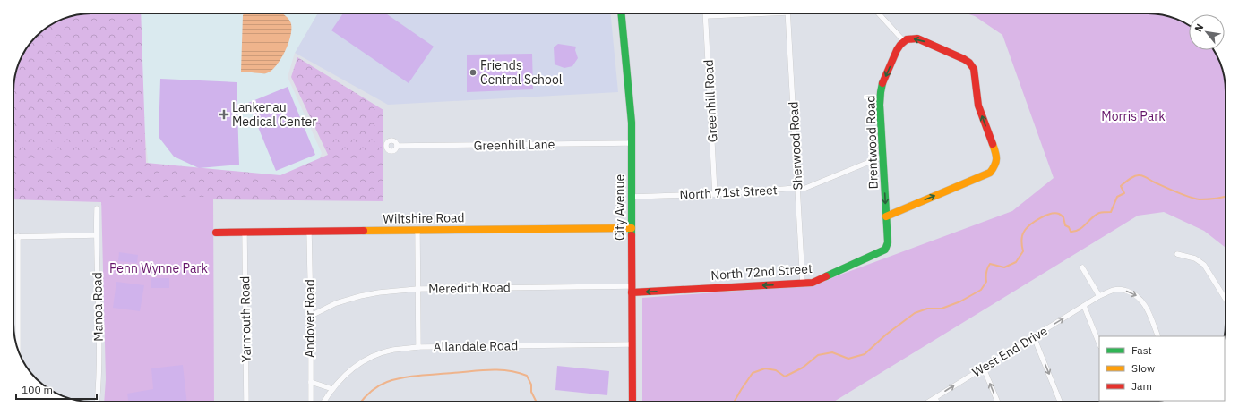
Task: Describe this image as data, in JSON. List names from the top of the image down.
{
  "streets": {
    "main road": [
      "Brentwood Road",
      "City Avenue",
      "Wiltshire Road",
      "North 72nd Street"
    ],
    "street": [
      "Greenhill Road",
      "Greenhill Lane",
      "Sherwood Road",
      "North 71st Street",
      "Meredith Road",
      "Manoa Road",
      "Andover Road",
      "Yarmouth Road",
      "Allandale Road",
      "West End Drive"
    ]
  },
  "crossings": [
    ["Greenhill Road", "North 71st Street"],
    ["Brentwood Road", "North 71st Street"],
    ["Brentwood Road", "North 72nd Street"],
    ["Greenhill Lane", "City Avenue"],
    ["Sherwood Road", "North 71st Street"],
    ["Sherwood Road", "North 72nd Street"],
    ["North 71st Street", "City Avenue"],
    ["City Avenue", "Wiltshire Road"],
    ["City Avenue", "North 72nd Street"],
    ["City Avenue", "Meredith Road"],
    ["City Avenue", "Allandale Road"],
    ["Wiltshire Road", "Andover Road"],
    ["Wiltshire Road", "Yarmouth Road"],
    ["North 72nd Street", "Meredith Road"],
    ["Meredith Road", "Andover Road"]
  ],
  "one_way": ["Brentwood Road", "North 72nd Street"],
  "parks": ["Morris Park", "Penn Wynne Park"],
  "places": {
    "other": ["Friends Central School"],
    "health": ["Lankenau Medical Center"]
  },
  "legend": ["Fast", "Slow", "Jam"],
  "scale_bar": "100 m",
  "north": "top left"
}
